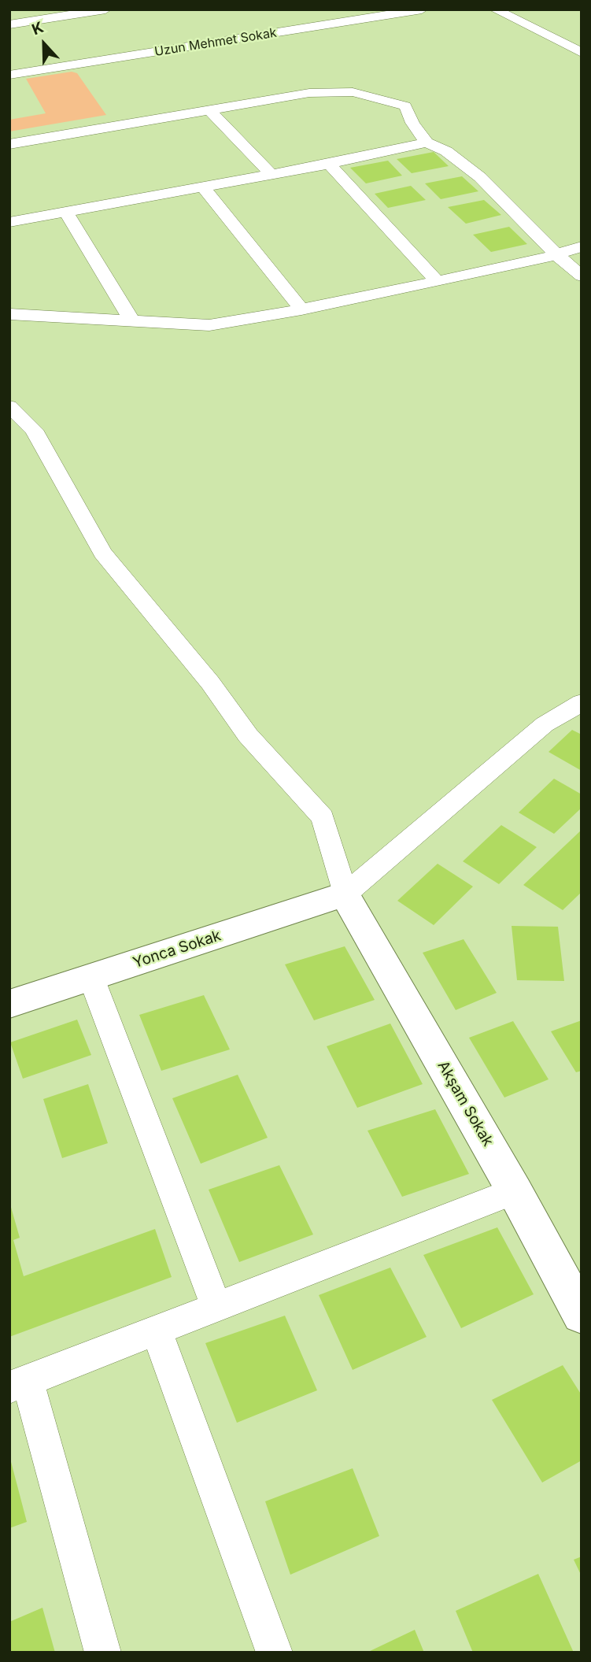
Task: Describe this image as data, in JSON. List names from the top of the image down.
{
  "streets": {
    "street": ["Uzun Mehmet Sokak", "Yonca Sokak", "Akşam Sokak"]
  },
  "crossings": [
    ["Yonca Sokak", "Akşam Sokak"]
  ],
  "north": "top"
}
